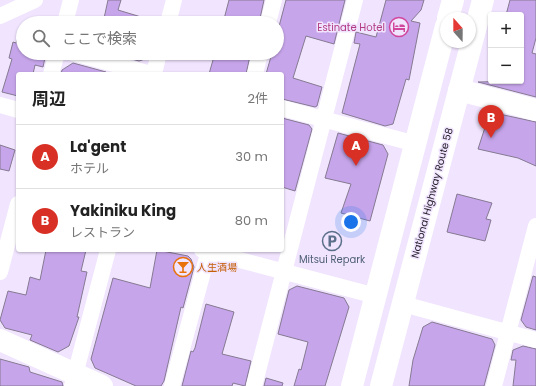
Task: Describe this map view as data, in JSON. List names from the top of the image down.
{
  "streets": {
    "main road": ["National Highway Route 58"]
  },
  "places": {
    "hotel": ["Estinate Hotel"],
    "parking": ["Mitsui Repark"],
    "bar": ["人生酒場"]
  },
  "north": "top",
  "page": {
    "map_buttons": ["+", "−"],
    "search": "ここで検索",
    "heading": ["周辺", "2件"],
    "pins": ["B", "A"],
    "list": [
      {
        "mark": "A",
        "name": "La'gent",
        "note": "ホテル",
        "value": "30 m"
      },
      {
        "mark": "B",
        "name": "Yakiniku King",
        "note": "レストラン",
        "value": "80 m"
      }
    ]
  }
}
